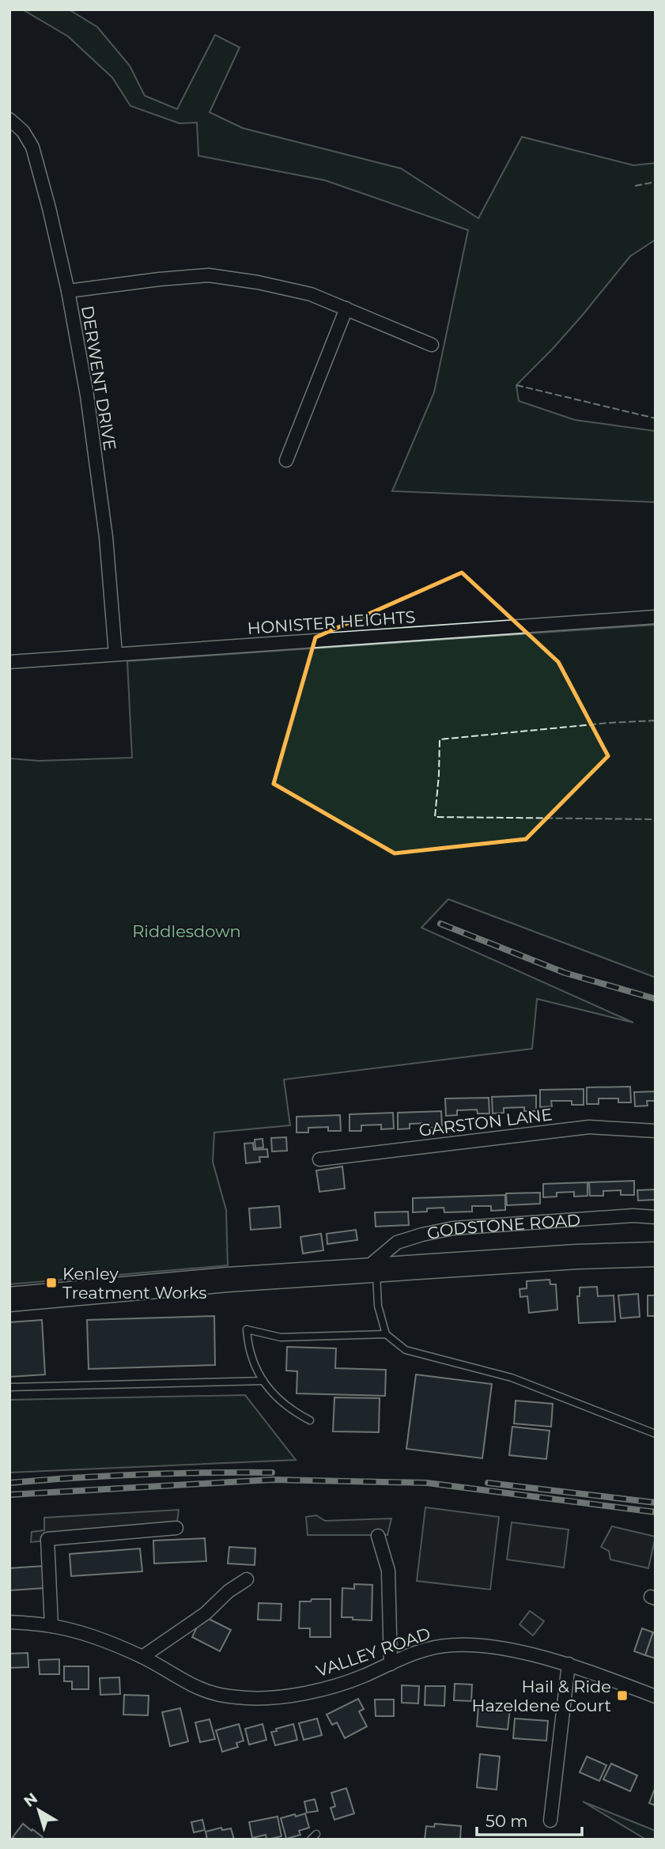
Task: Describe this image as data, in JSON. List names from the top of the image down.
{
  "streets": {
    "highway": ["GODSTONE ROAD"],
    "street": [
      "DERWENT DRIVE",
      "HONISTER HEIGHTS",
      "GARSTON LANE",
      "VALLEY ROAD"
    ]
  },
  "crossings": [
    ["DERWENT DRIVE", "HONISTER HEIGHTS"]
  ],
  "parks": ["Riddlesdown"],
  "places": {
    "transit": ["Kenley Treatment Works", "Hail & Ride Hazeldene Court"]
  },
  "scale_bar": "50 m",
  "north": "top left"
}
